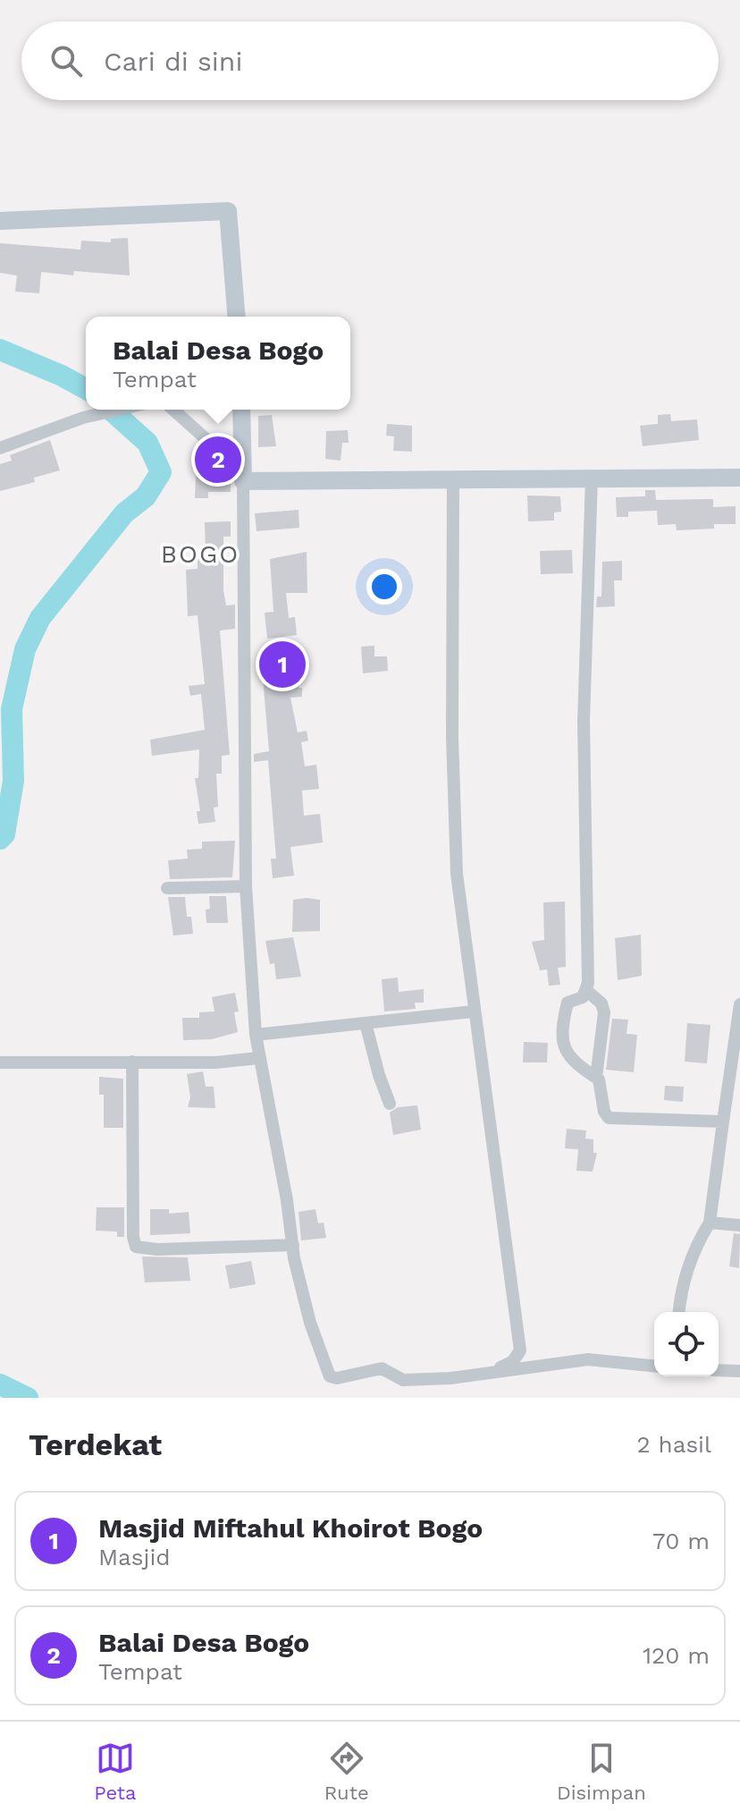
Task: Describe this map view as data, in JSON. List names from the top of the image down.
{
  "districts": ["BOGO"],
  "page": {
    "search": "Cari di sini",
    "popup": ["Balai Desa Bogo", "Tempat"],
    "pins": ["2", "1"],
    "heading": ["Terdekat", "2 hasil"],
    "list": [
      {
        "mark": "1",
        "name": "Masjid Miftahul Khoirot Bogo",
        "note": "Masjid",
        "value": "70 m"
      },
      {
        "mark": "2",
        "name": "Balai Desa Bogo",
        "note": "Tempat",
        "value": "120 m"
      }
    ],
    "nav": ["Peta", "Rute", "Disimpan"]
  }
}
